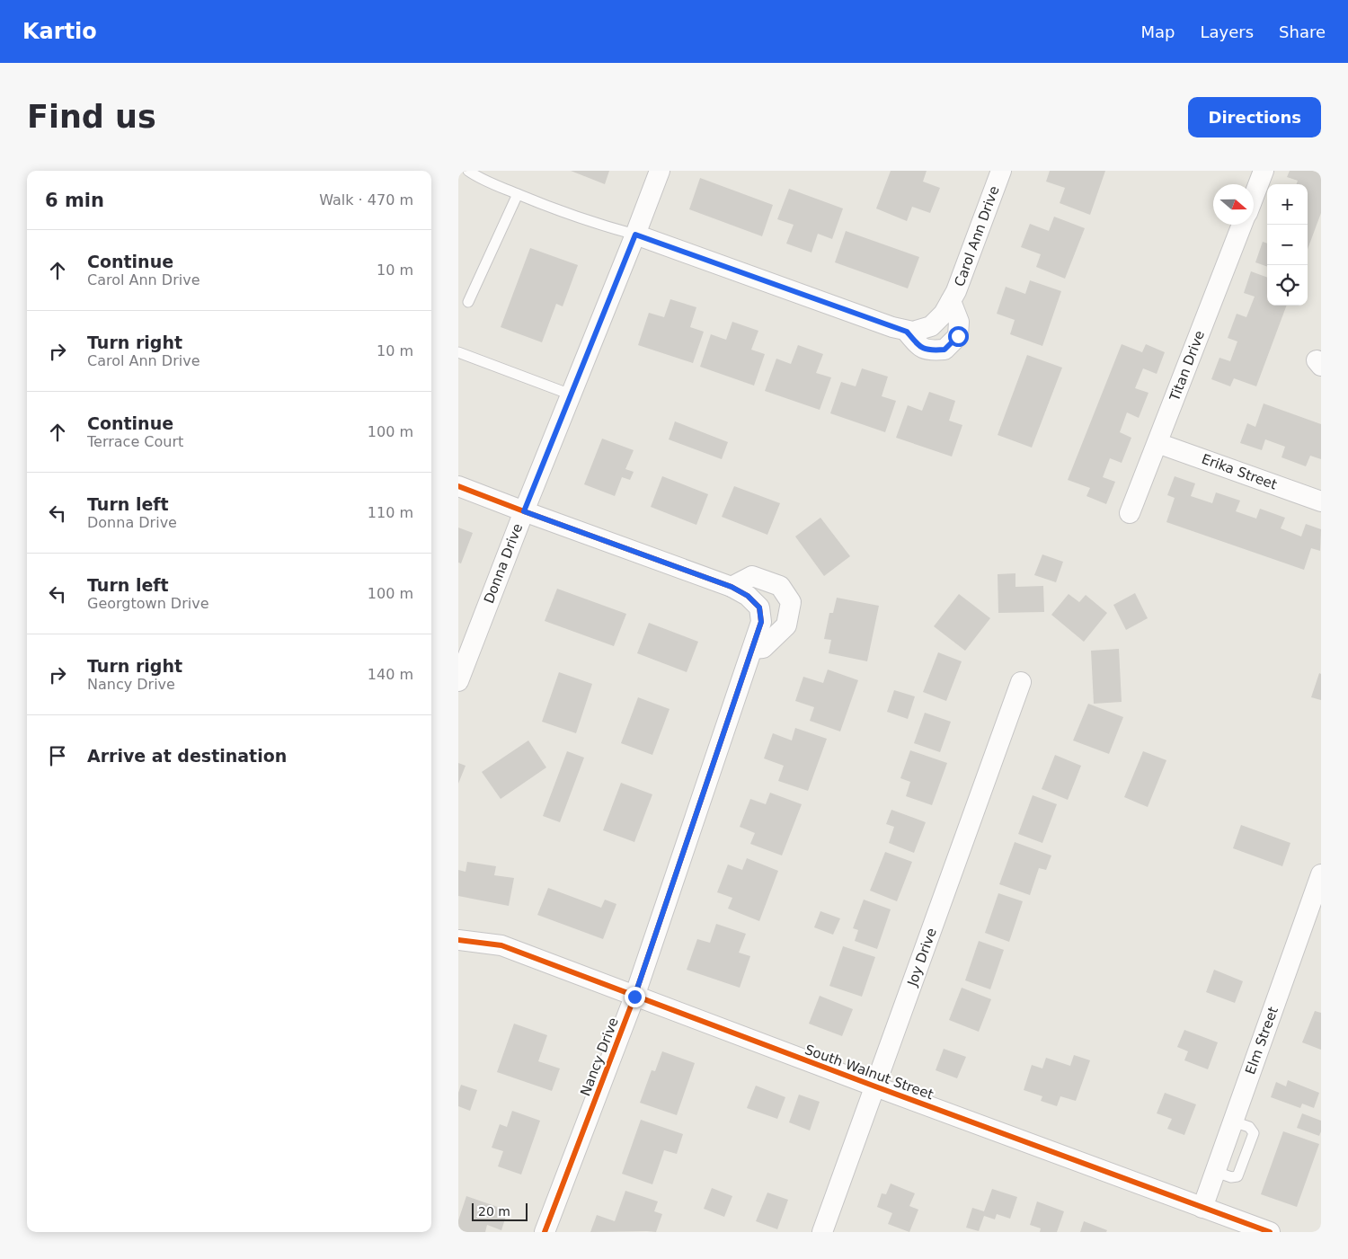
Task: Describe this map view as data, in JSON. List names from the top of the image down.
{
  "streets": {
    "street": [
      "Carol Ann Drive",
      "Titan Drive",
      "Erika Street",
      "Donna Drive",
      "Joy Drive",
      "Elm Street",
      "Nancy Drive",
      "South Walnut Street"
    ]
  },
  "crossings": [
    ["Titan Drive", "Erika Street"],
    ["Joy Drive", "South Walnut Street"],
    ["Elm Street", "South Walnut Street"],
    ["Nancy Drive", "South Walnut Street"]
  ],
  "scale_bar": "20 m",
  "north": "right",
  "page": {
    "header": "Kartio",
    "nav": ["Map", "Layers", "Share"],
    "buttons": "Directions",
    "title": "Find us",
    "heading": ["6 min", "Walk · 470 m"],
    "map_buttons": ["+", "−"],
    "list": [
      ["Continue", "Carol Ann Drive", "10 m"],
      ["Turn right", "Carol Ann Drive", "10 m"],
      ["Continue", "Terrace Court", "100 m"],
      ["Turn left", "Donna Drive", "110 m"],
      ["Turn left", "Georgtown Drive", "100 m"],
      ["Turn right", "Nancy Drive", "140 m"],
      "Arrive at destination"
    ],
    "scale": "20 m"
  }
}
